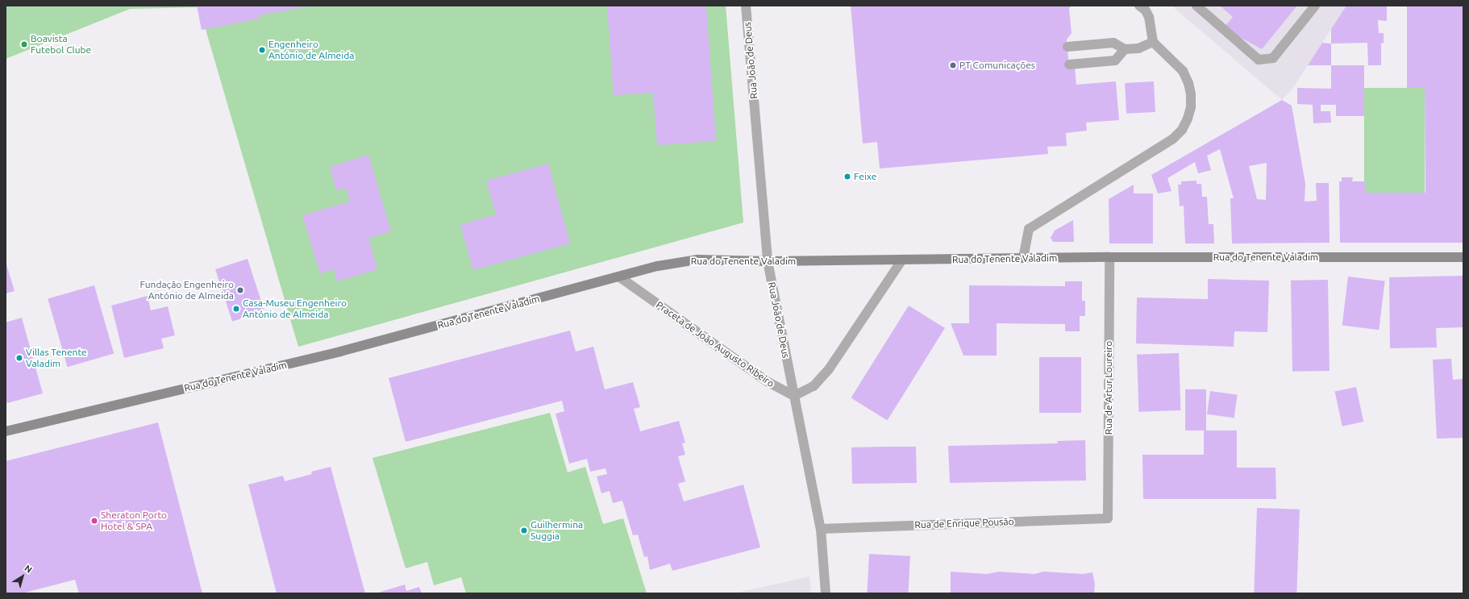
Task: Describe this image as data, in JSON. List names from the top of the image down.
{
  "streets": {
    "main road": ["Rua do Tenente Valadim"],
    "street": [
      "Rua João de Deus",
      "Praceta de João Augusto Ribeiro",
      "Rua de Artur Loureiro",
      "Rua de Enrique Pousão"
    ]
  },
  "crossings": [
    ["Rua João de Deus", "Rua do Tenente Valadim"],
    ["Rua João de Deus", "Praceta de João Augusto Ribeiro"],
    ["Rua João de Deus", "Rua de Enrique Pousão"],
    ["Rua do Tenente Valadim", "Praceta de João Augusto Ribeiro"],
    ["Rua do Tenente Valadim", "Rua de Artur Loureiro"],
    ["Rua de Artur Loureiro", "Rua de Enrique Pousão"]
  ],
  "places": [
    "Boavista Futebol Clube",
    "Engenheiro António de Almeida",
    "PT Comunicações",
    "Feixe",
    "Fundação Engenheiro António de Almeida",
    "Casa-Museu Engenheiro António de Almeida",
    "Villas Tenente Valadim",
    "Sheraton Porto Hotel & SPA",
    "Guilhermina Suggia"
  ],
  "north": "top right"
}
